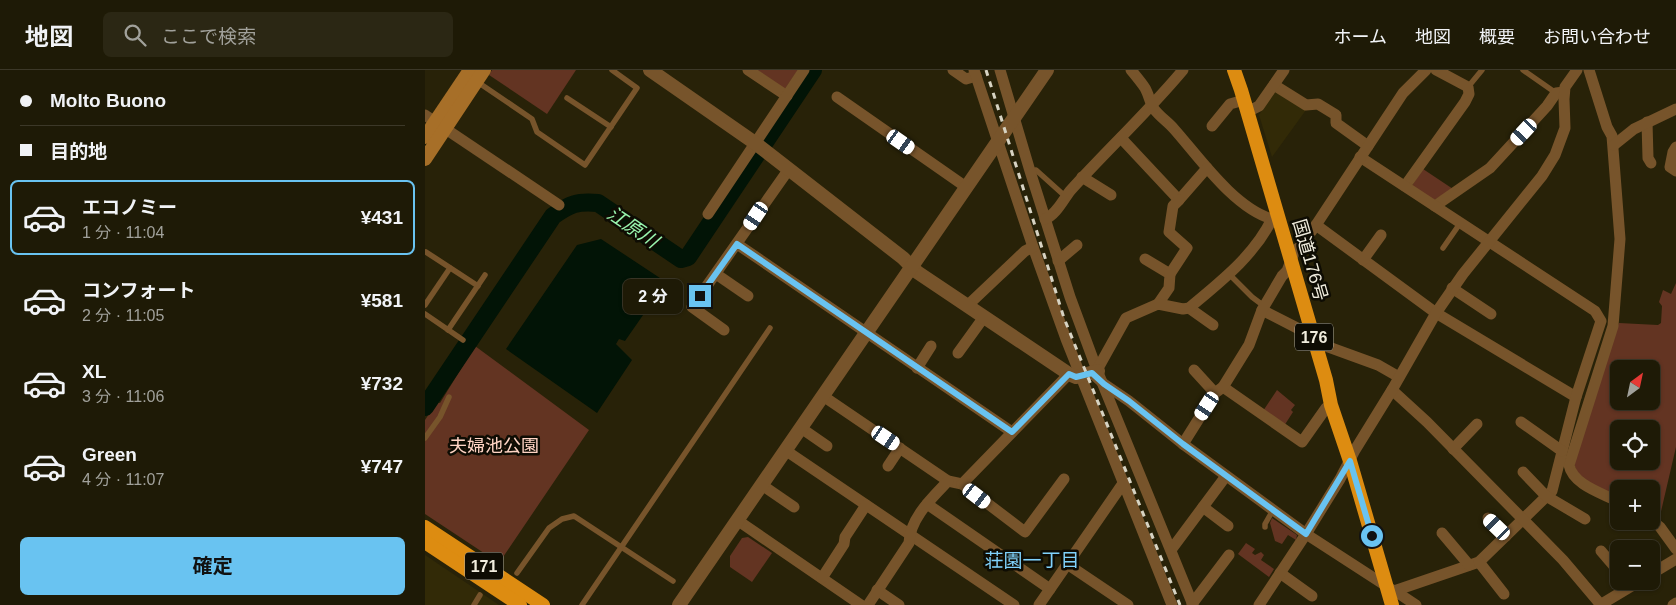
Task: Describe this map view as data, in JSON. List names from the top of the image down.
{
  "streets": {
    "highway": ["国道176号", "176", "171"]
  },
  "districts": ["荘園一丁目"],
  "water": ["江原川"],
  "parks": ["夫婦池公園"],
  "north": "top right",
  "page": {
    "header": "地図",
    "search": "ここで検索",
    "nav": [
      "ホーム",
      "地図",
      "概要",
      "お問い合わせ"
    ],
    "banner": ["Molto Buono", "目的地"],
    "list": [
      {
        "name": "エコノミー",
        "note": "1 分 · 11:04",
        "value": "¥431"
      },
      {
        "name": "コンフォート",
        "note": "2 分 · 11:05",
        "value": "¥581"
      },
      {
        "name": "XL",
        "note": "3 分 · 11:06",
        "value": "¥732"
      },
      {
        "name": "Green",
        "note": "4 分 · 11:07",
        "value": "¥747"
      }
    ],
    "bubble": "2 分",
    "map_buttons": ["+", "−"],
    "buttons": "確定"
  }
}
